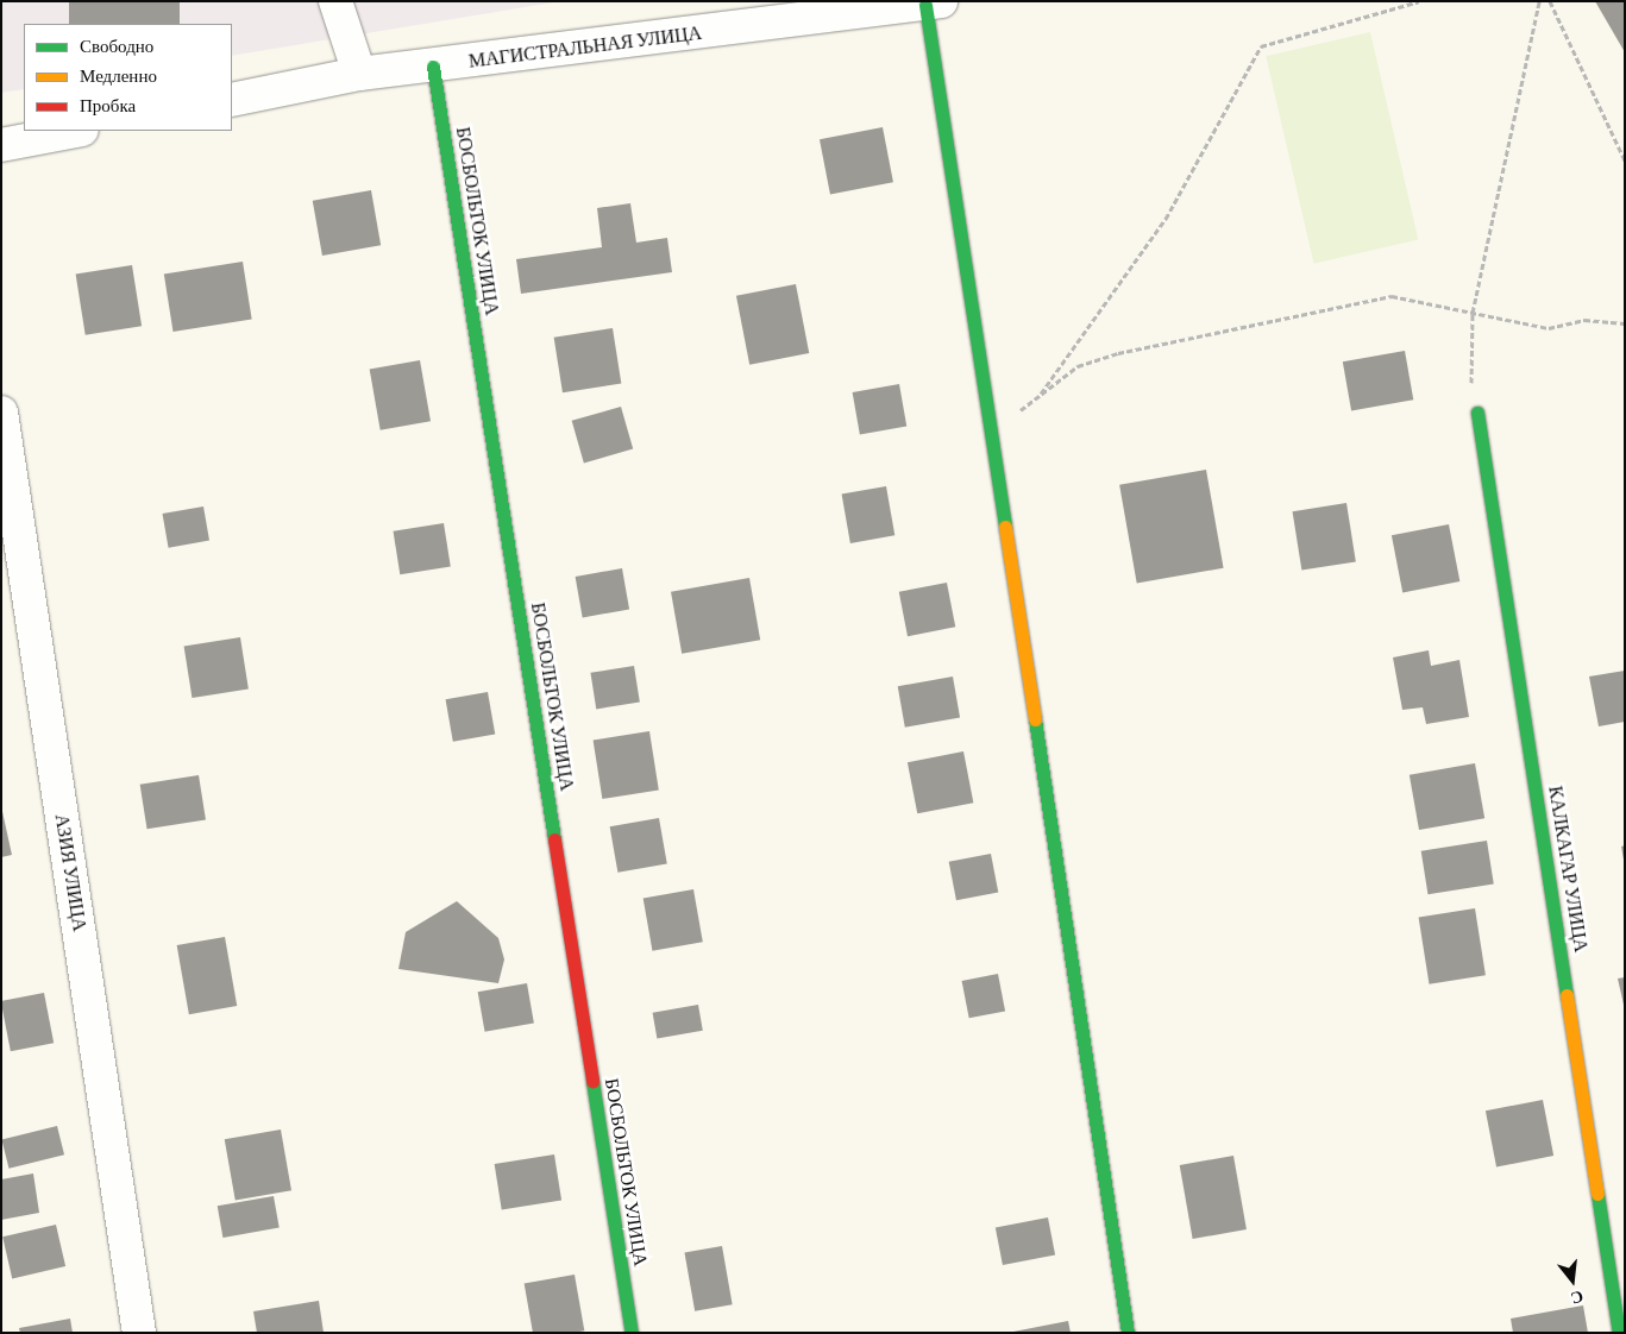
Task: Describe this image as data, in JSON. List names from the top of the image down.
{
  "streets": {
    "street": [
      "МАГИСТРАЛЬНАЯ УЛИЦА",
      "БОСБОЛЬТОК УЛИЦА",
      "КАЛКАГАР УЛИЦА",
      "АЗИЯ УЛИЦА"
    ]
  },
  "crossings": [
    ["МАГИСТРАЛЬНАЯ УЛИЦА", "БОСБОЛЬТОК УЛИЦА"]
  ],
  "legend": ["Свободно", "Медленно", "Пробка"],
  "north": "bottom"
}
